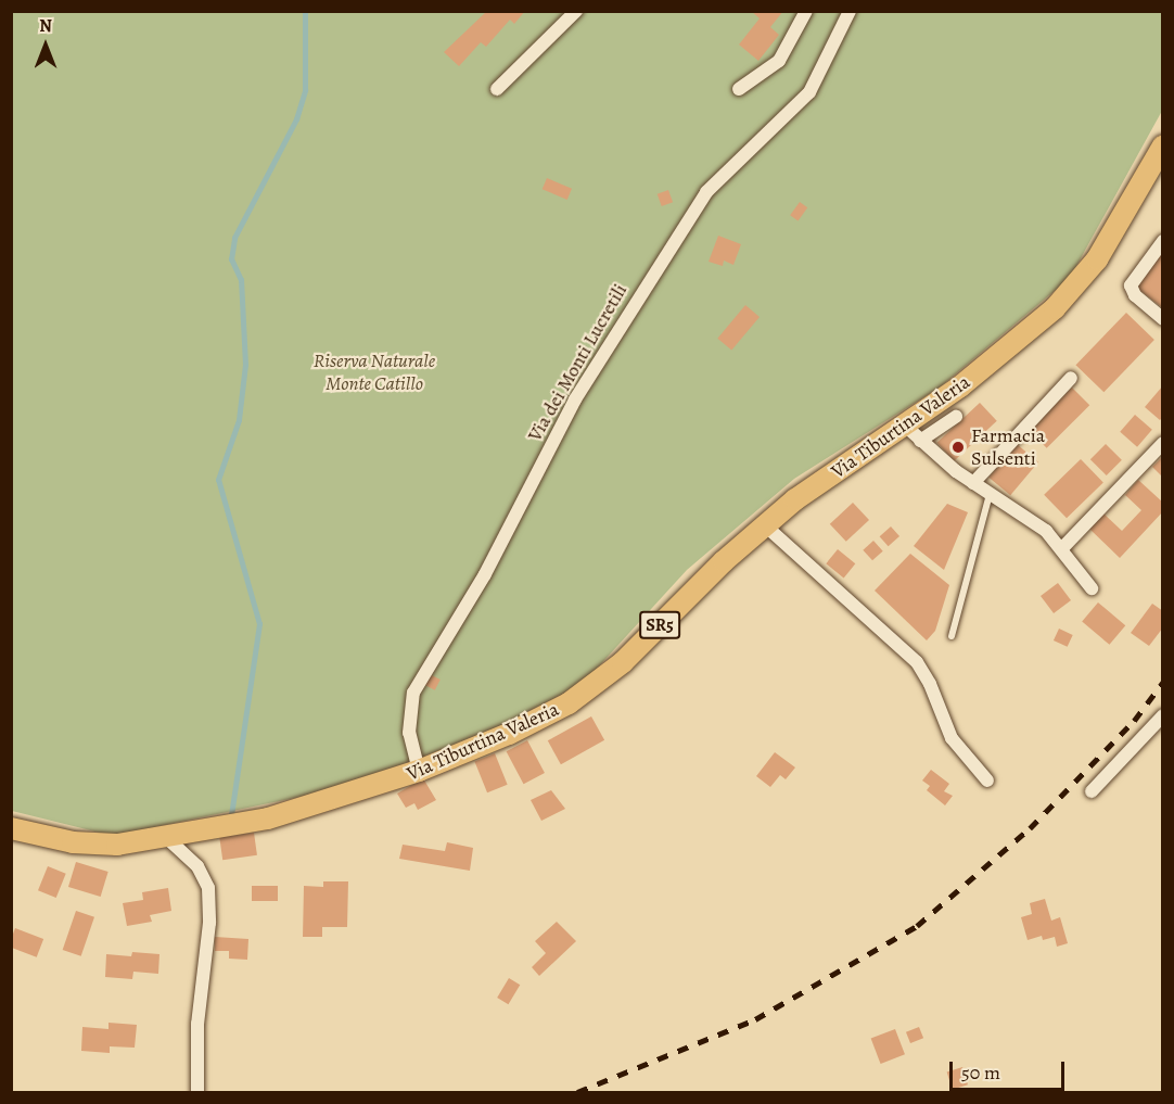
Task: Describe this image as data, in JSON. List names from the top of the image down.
{
  "streets": {
    "main road": ["Via Tiburtina Valeria", "SR5"],
    "street": ["Via dei Monti Lucretili"]
  },
  "crossings": [
    ["Via dei Monti Lucretili", "Via Tiburtina Valeria"]
  ],
  "parks": ["Riserva Naturale Monte Catillo"],
  "places": ["Farmacia Sulsenti"],
  "scale_bar": "50 m",
  "north": "top"
}
